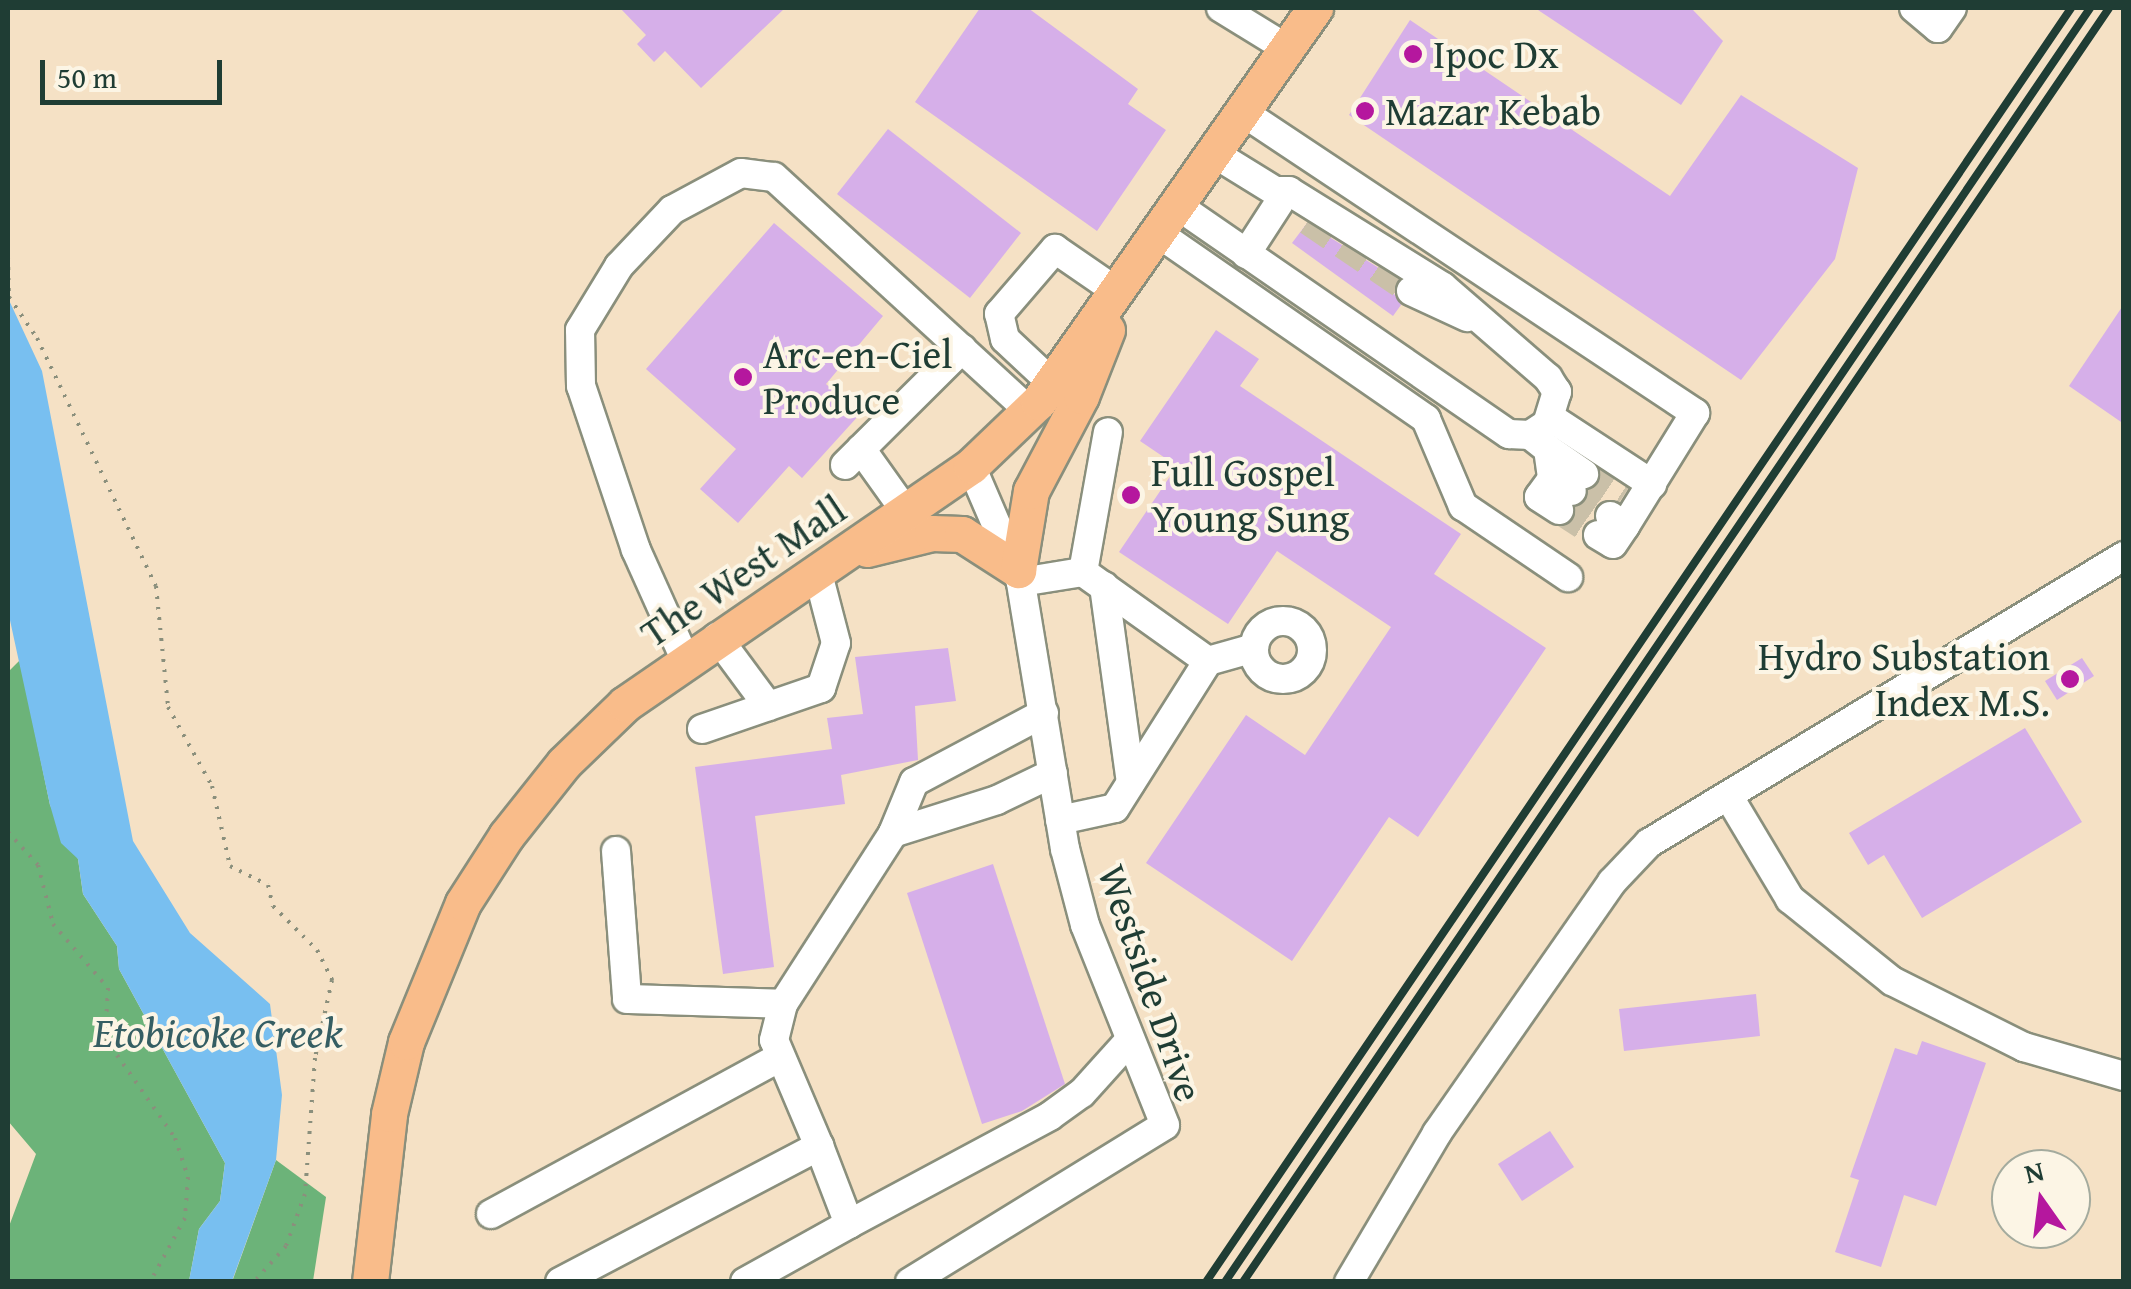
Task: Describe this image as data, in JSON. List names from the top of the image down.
{
  "streets": {
    "main road": ["The West Mall"],
    "street": ["Westside Drive"]
  },
  "crossings": [
    ["The West Mall", "Westside Drive"]
  ],
  "water": ["Etobicoke Creek"],
  "places": [
    "Ipoc Dx",
    "Mazar Kebab",
    "Arc-en-Ciel Produce",
    "Full Gospel Young Sung",
    "Hydro Substation Index M.S."
  ],
  "scale_bar": "50 m",
  "north": "top"
}
